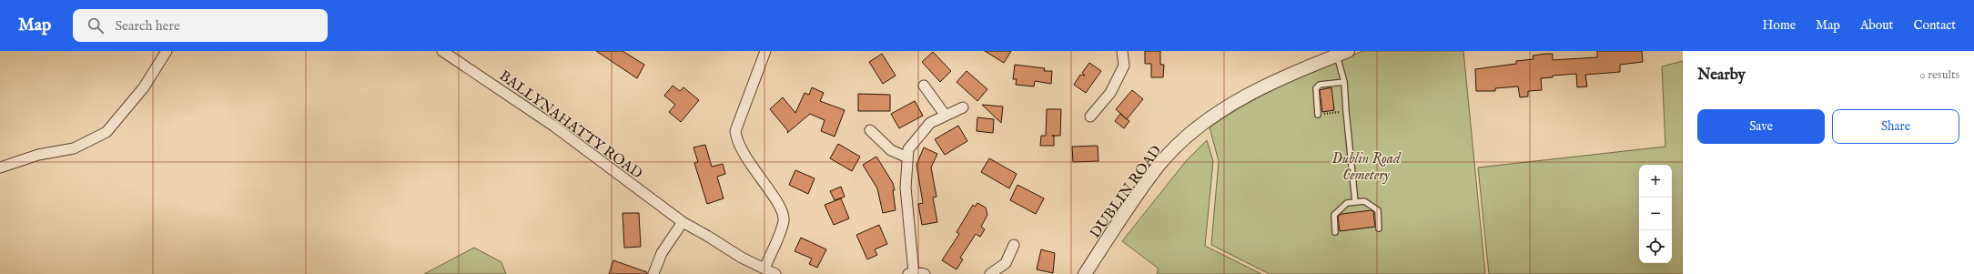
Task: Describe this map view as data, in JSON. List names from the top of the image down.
{
  "streets": {
    "street": ["BALLYNAHATTY ROAD", "DUBLIN ROAD"]
  },
  "parks": ["Dublin Road Cemetery"],
  "page": {
    "header": "Map",
    "search": "Search here",
    "nav": [
      "Home",
      "Map",
      "About",
      "Contact"
    ],
    "heading": ["Nearby", "0 results"],
    "buttons": ["Save", "Share"],
    "map_buttons": ["+", "−"]
  }
}
